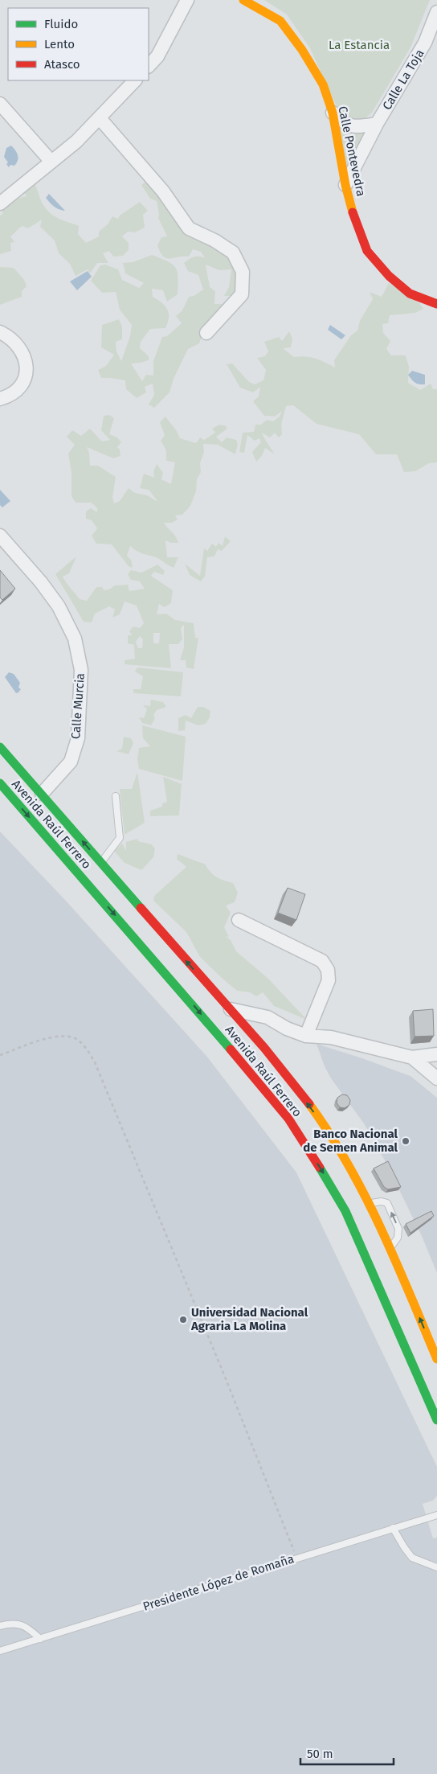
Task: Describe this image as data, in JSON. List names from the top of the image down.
{
  "streets": {
    "main road": ["Calle Pontevedra", "Avenida Raúl Ferrero"],
    "street": ["Calle La Toja", "Calle Murcia"],
    "lane": ["Presidente López de Romaña"]
  },
  "crossings": [
    ["Calle La Toja", "Calle Pontevedra"],
    ["Calle Murcia", "Avenida Raúl Ferrero"]
  ],
  "parks": ["La Estancia"],
  "places": ["Banco Nacional de Semen Animal", "Universidad Nacional Agraria La Molina"],
  "legend": ["Fluido", "Lento", "Atasco"],
  "scale_bar": "50 m"
}
